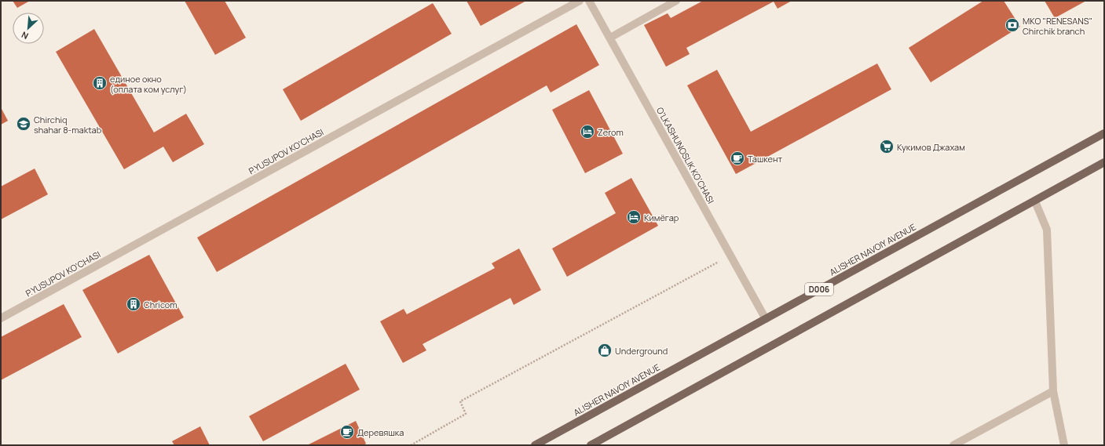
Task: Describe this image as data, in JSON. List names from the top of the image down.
{
  "streets": {
    "main road": ["ALISHER NAVOIY AVENUE", "D006"],
    "street": ["P.YUSUPOV KO'CHASI", "O‘LKASHUNOSLIK KO‘CHASI"]
  },
  "crossings": [
    ["O‘LKASHUNOSLIK KO‘CHASI", "ALISHER NAVOIY AVENUE"]
  ],
  "places": {
    "bank": ["MKO \"RENESANS\" Chirchik branch"],
    "building": ["единое окно (оплата ком услуг)", "Chricom"],
    "school or university": ["Chirchiq shahar 8-maktab"],
    "hotel": ["Zerom", "Кимёгар"],
    "supermarket": ["Кукимов Джахам"],
    "cafe": ["Ташкент", "Деревяшка"],
    "shop": ["Underground"]
  },
  "north": "bottom left"
}
